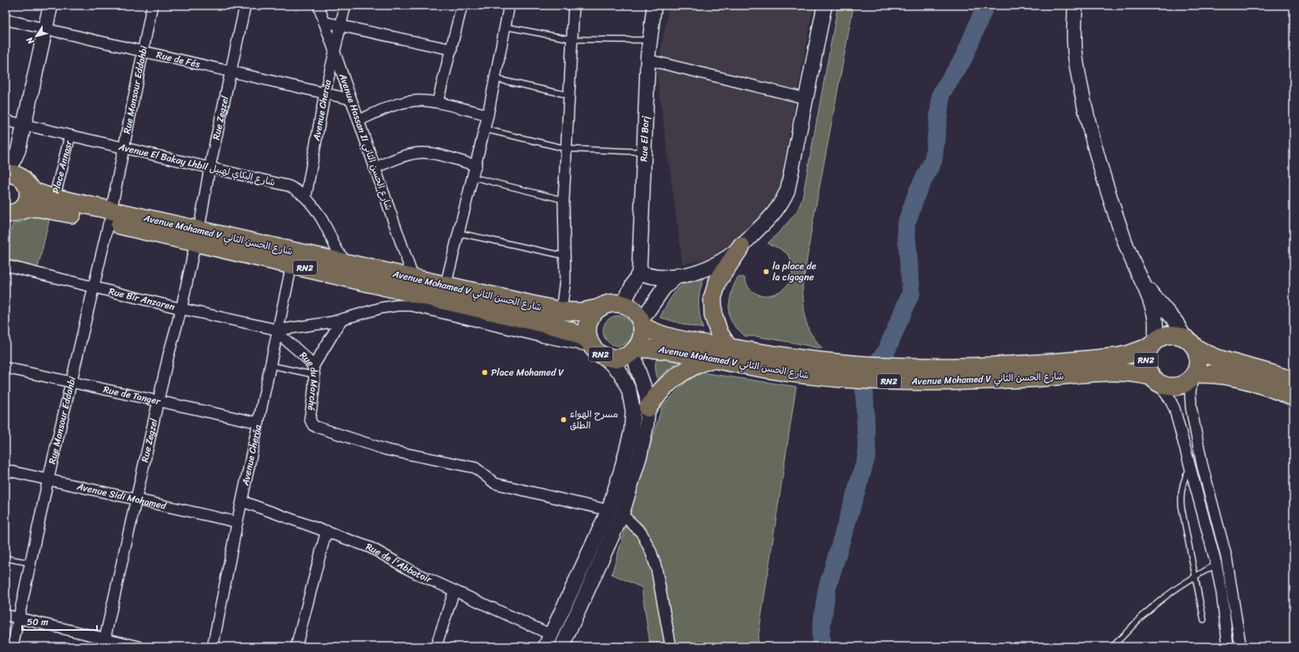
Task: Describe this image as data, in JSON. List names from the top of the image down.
{
  "streets": {
    "highway": ["Avenue Mohamed V شارع الحسن الثاني", "RN2"],
    "main road": ["Rue El Borj"],
    "street": [
      "Rue de Fés",
      "Rue Mansour Eddahbi",
      "Avenue Cherâa",
      "Rue Zegzel",
      "Avenue Hassan II شارع الحسن الثاني",
      "Avenue El Bakay Lhbil شارع البكاي لهبيل",
      "Place Annasr",
      "Rue Bir Anzaren",
      "Rue du Marché",
      "Rue de Tanger",
      "Avenue Sidi Mohamed",
      "Rue de l'Abbatoir"
    ]
  },
  "crossings": [
    ["Rue de Fés", "Rue Mansour Eddahbi"],
    ["Rue de Fés", "Avenue Cherâa"],
    ["Rue de Fés", "Rue Zegzel"],
    ["Rue de Fés", "Avenue Hassan II شارع الحسن الثاني"],
    ["Rue Mansour Eddahbi", "Avenue El Bakay Lhbil شارع البكاي لهبيل"],
    ["Rue Mansour Eddahbi", "Avenue Mohamed V شارع الحسن الثاني"],
    ["Rue Mansour Eddahbi", "Rue Bir Anzaren"],
    ["Rue Mansour Eddahbi", "Rue de Tanger"],
    ["Rue Mansour Eddahbi", "Avenue Sidi Mohamed"],
    ["Avenue Cherâa", "Avenue Hassan II شارع الحسن الثاني"],
    ["Avenue Cherâa", "Avenue El Bakay Lhbil شارع البكاي لهبيل"],
    ["Avenue Cherâa", "Avenue Mohamed V شارع الحسن الثاني"],
    ["Avenue Cherâa", "Rue Bir Anzaren"],
    ["Avenue Cherâa", "Rue du Marché"],
    ["Avenue Cherâa", "Rue de Tanger"],
    ["Avenue Cherâa", "Avenue Sidi Mohamed"],
    ["Avenue Cherâa", "Rue de l'Abbatoir"],
    ["Rue Zegzel", "Avenue El Bakay Lhbil شارع البكاي لهبيل"],
    ["Rue Zegzel", "Avenue Mohamed V شارع الحسن الثاني"],
    ["Rue Zegzel", "Rue Bir Anzaren"],
    ["Rue Zegzel", "Rue de Tanger"],
    ["Rue Zegzel", "Avenue Sidi Mohamed"],
    ["Avenue Hassan II شارع الحسن الثاني", "Avenue Mohamed V شارع الحسن الثاني"],
    ["Avenue El Bakay Lhbil شارع البكاي لهبيل", "Place Annasr"],
    ["Avenue El Bakay Lhbil شارع البكاي لهبيل", "Avenue Mohamed V شارع الحسن الثاني"],
    ["Place Annasr", "Avenue Mohamed V شارع الحسن الثاني"],
    ["Avenue Mohamed V شارع الحسن الثاني", "RN2"],
    ["Rue Bir Anzaren", "Rue du Marché"]
  ],
  "places": ["la place de la cigogne", "Place Mohamed V", "مسرح الهواء الطلق"],
  "scale_bar": "50 m",
  "north": "bottom left"
}
